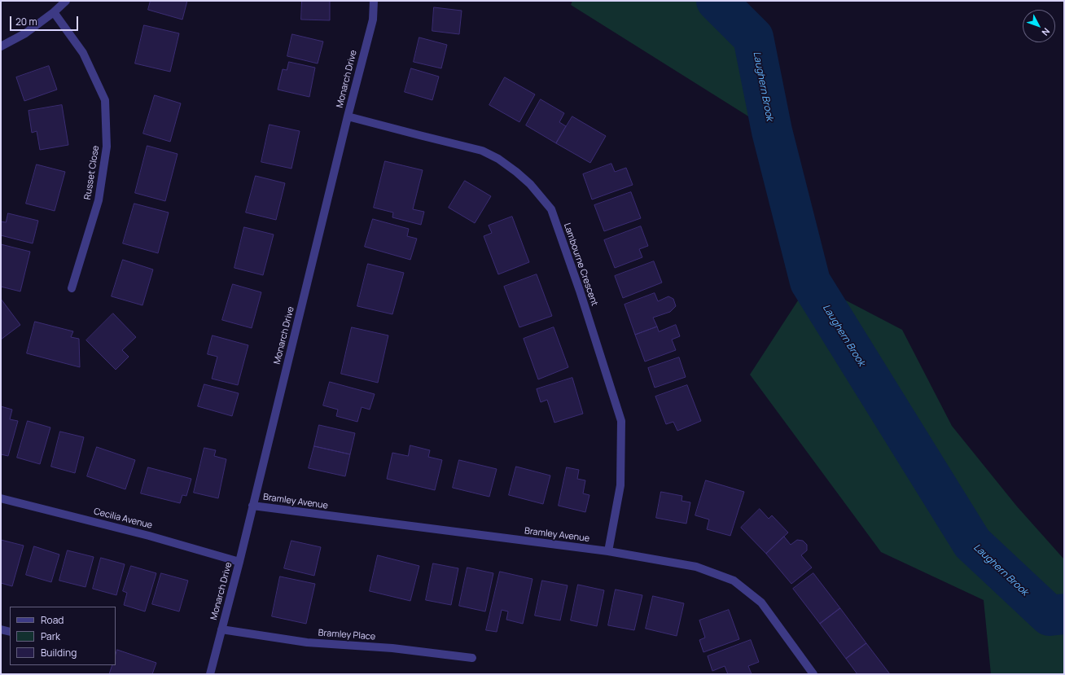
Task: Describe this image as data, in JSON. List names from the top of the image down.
{
  "streets": {
    "street": [
      "Monarch Drive",
      "Russet Close",
      "Lambourne Crescent",
      "Bramley Avenue",
      "Cecilia Avenue",
      "Bramley Place"
    ]
  },
  "crossings": [
    ["Monarch Drive", "Lambourne Crescent"],
    ["Monarch Drive", "Bramley Avenue"],
    ["Monarch Drive", "Cecilia Avenue"],
    ["Monarch Drive", "Bramley Place"],
    ["Lambourne Crescent", "Bramley Avenue"]
  ],
  "water": ["Laughern Brook"],
  "legend": ["Road", "Park", "Building"],
  "scale_bar": "20 m",
  "north": "bottom right"
}
